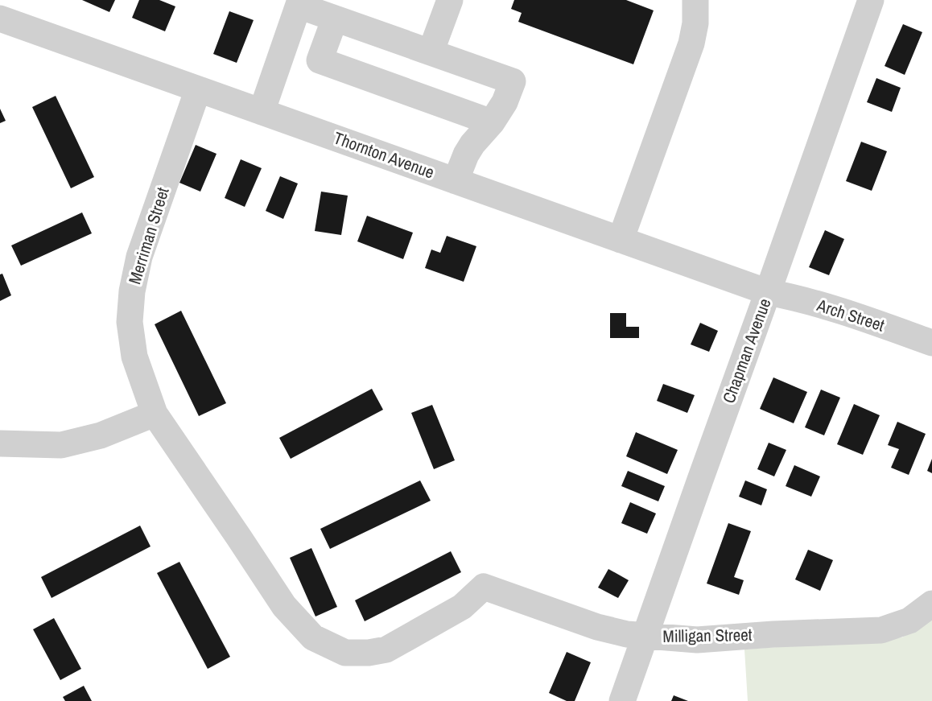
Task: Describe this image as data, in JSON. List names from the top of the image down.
{
  "streets": {
    "street": [
      "Thornton Avenue",
      "Merriman Street",
      "Arch Street",
      "Chapman Avenue",
      "Milligan Street"
    ]
  },
  "crossings": [
    ["Thornton Avenue", "Merriman Street"],
    ["Thornton Avenue", "Arch Street"],
    ["Thornton Avenue", "Chapman Avenue"],
    ["Merriman Street", "Milligan Street"],
    ["Arch Street", "Chapman Avenue"],
    ["Chapman Avenue", "Milligan Street"]
  ]
}
